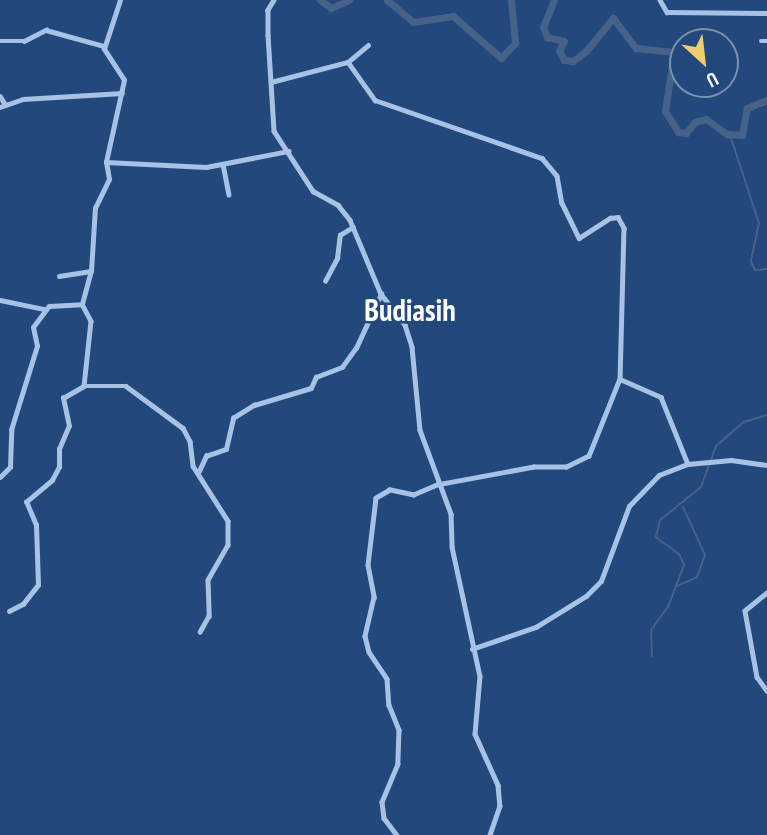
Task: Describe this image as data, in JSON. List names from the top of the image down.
{
  "districts": ["Budiasih"],
  "north": "bottom right"
}
